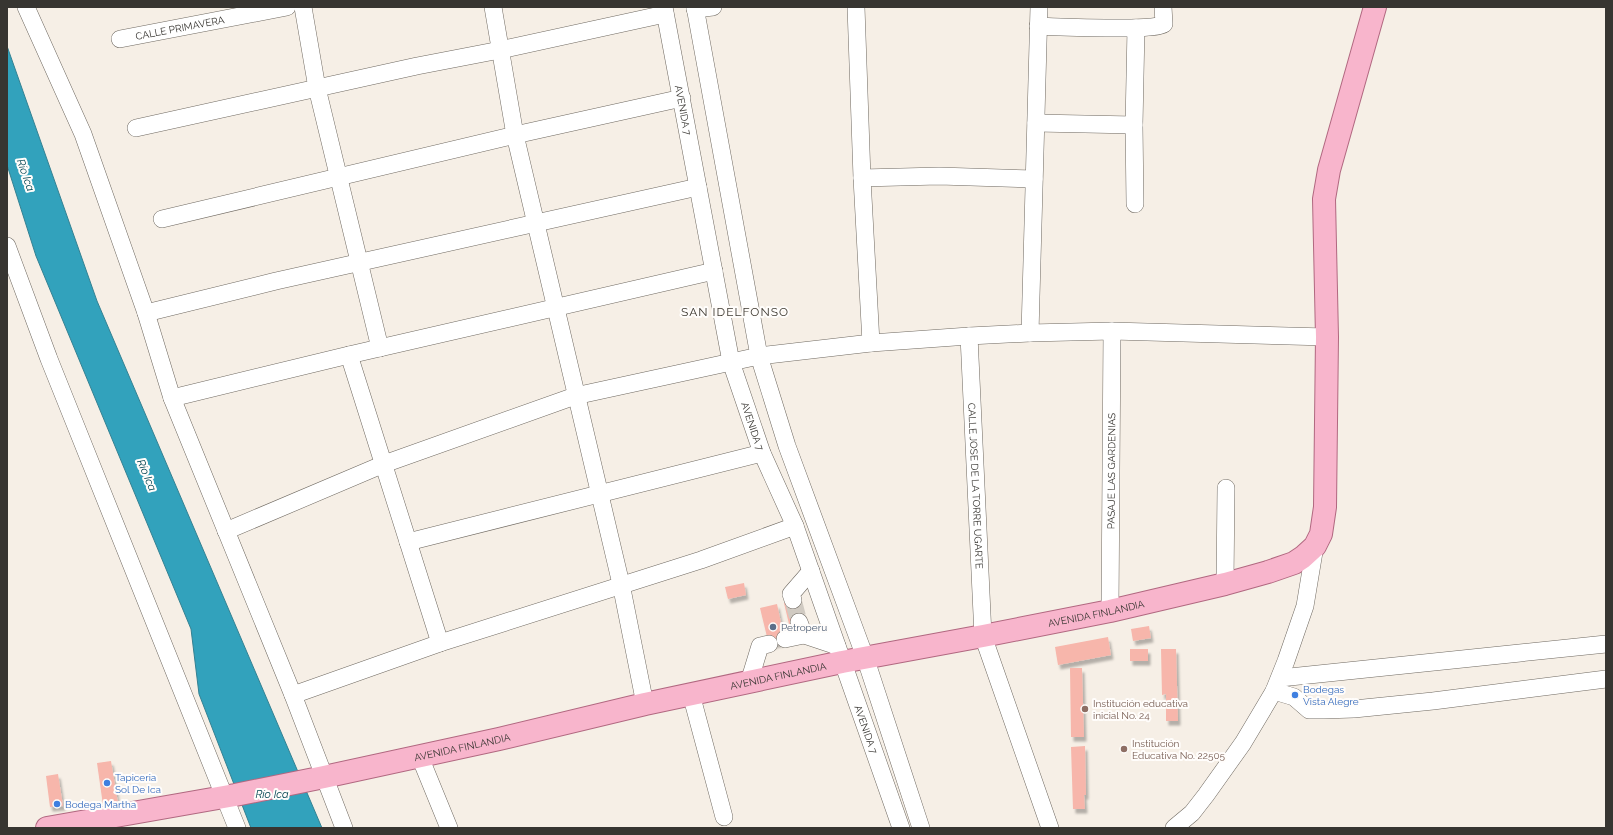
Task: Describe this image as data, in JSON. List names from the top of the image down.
{
  "streets": {
    "main road": ["AVENIDA FINLANDIA"],
    "street": [
      "CALLE PRIMAVERA",
      "AVENIDA 7",
      "PASAJE LAS GARDENIAS",
      "CALLE JOSE DE LA TORRE UGARTE"
    ]
  },
  "crossings": [
    ["AVENIDA 7", "AVENIDA FINLANDIA"],
    ["PASAJE LAS GARDENIAS", "AVENIDA FINLANDIA"],
    ["CALLE JOSE DE LA TORRE UGARTE", "AVENIDA FINLANDIA"]
  ],
  "districts": ["SAN IDELFONSO"],
  "water": ["Río Ica"],
  "places": [
    "Petroperu",
    "Bodegas Vista Alegre",
    "Institución educativa inicial No. 24",
    "Institución Educativa No. 22505",
    "Tapiceria Sol De Ica",
    "Bodega Martha"
  ]
}
